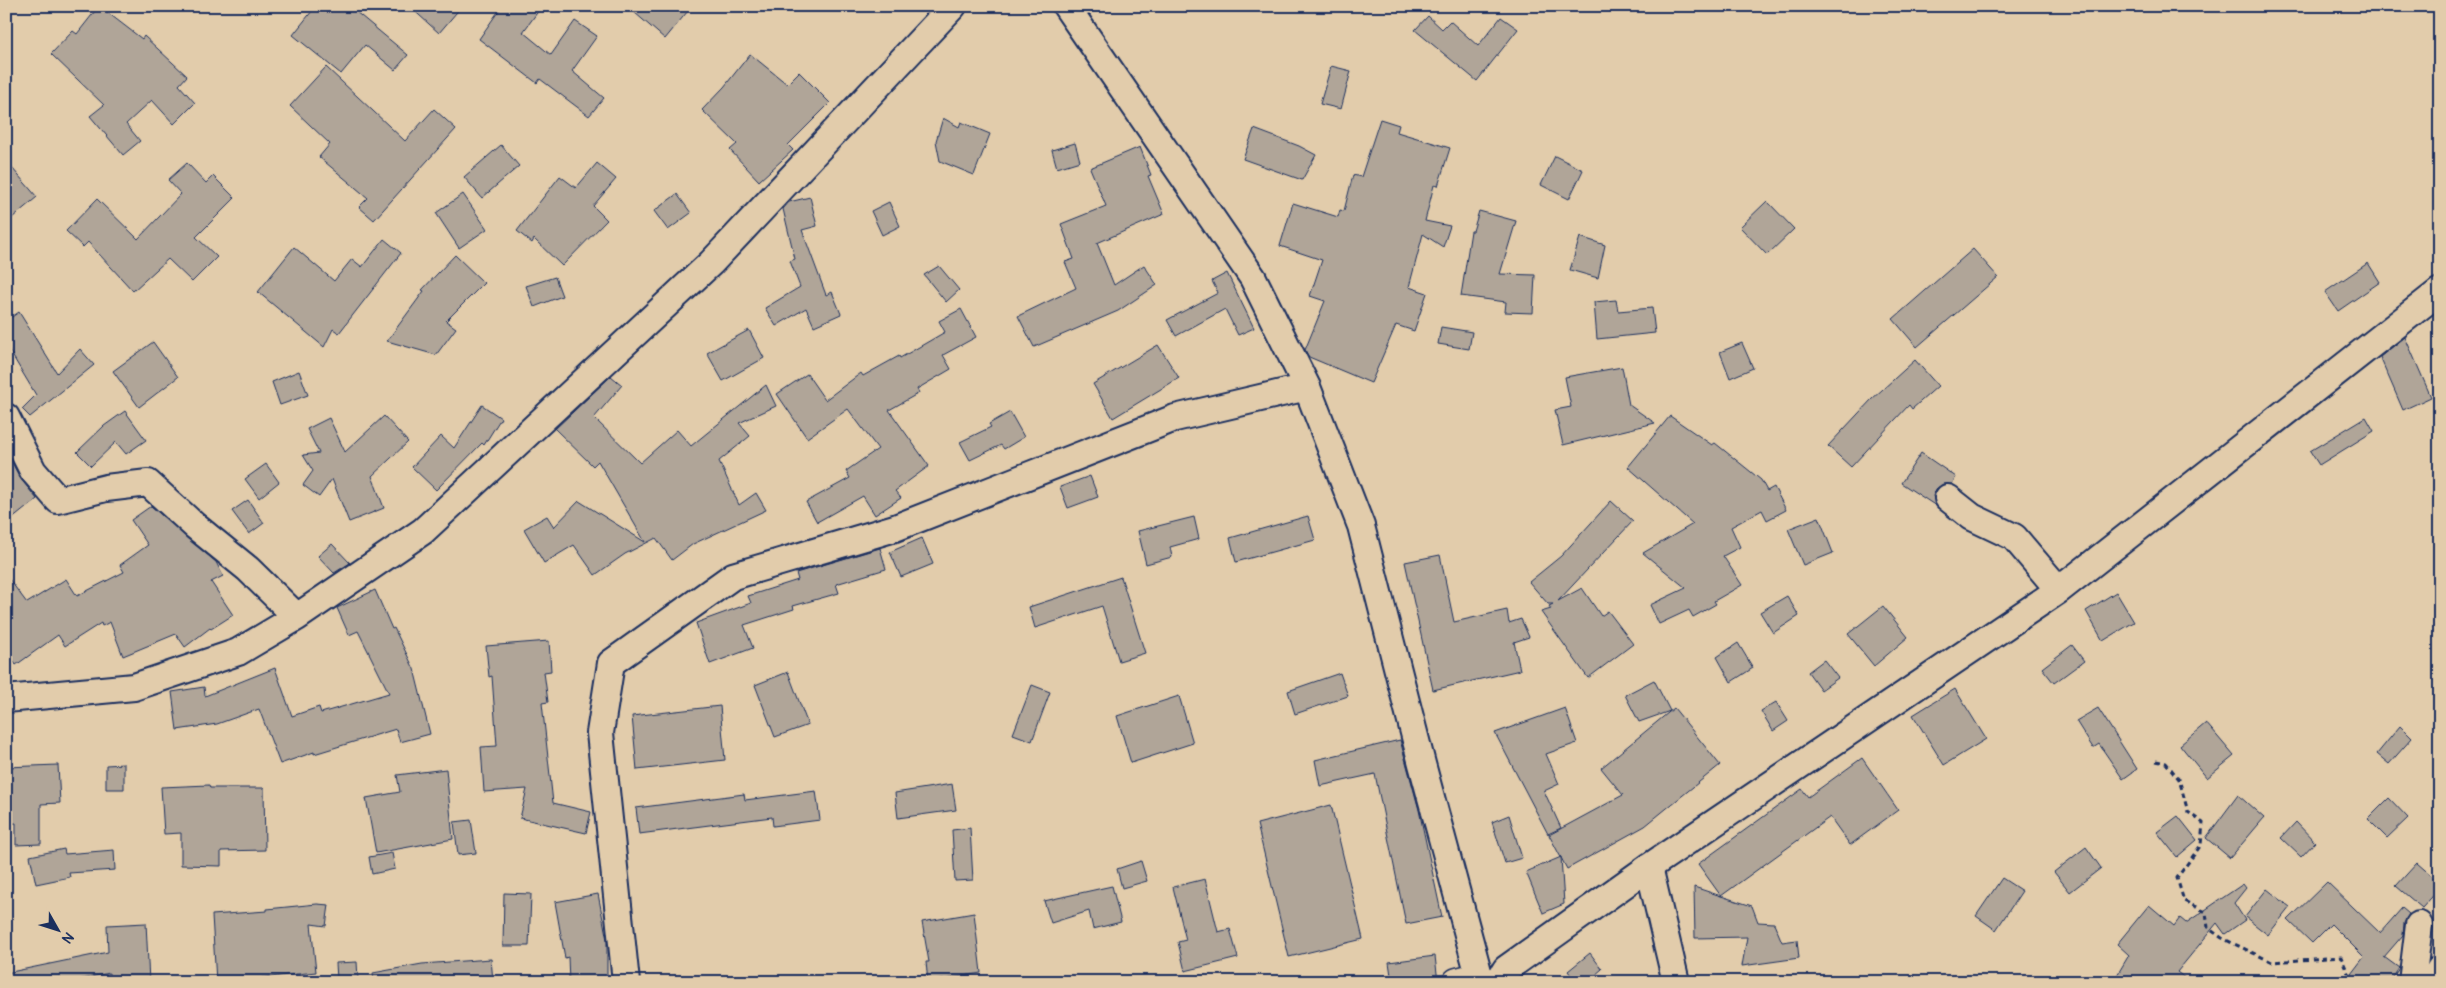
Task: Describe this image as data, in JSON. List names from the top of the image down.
{
  "north": "bottom right"
}
